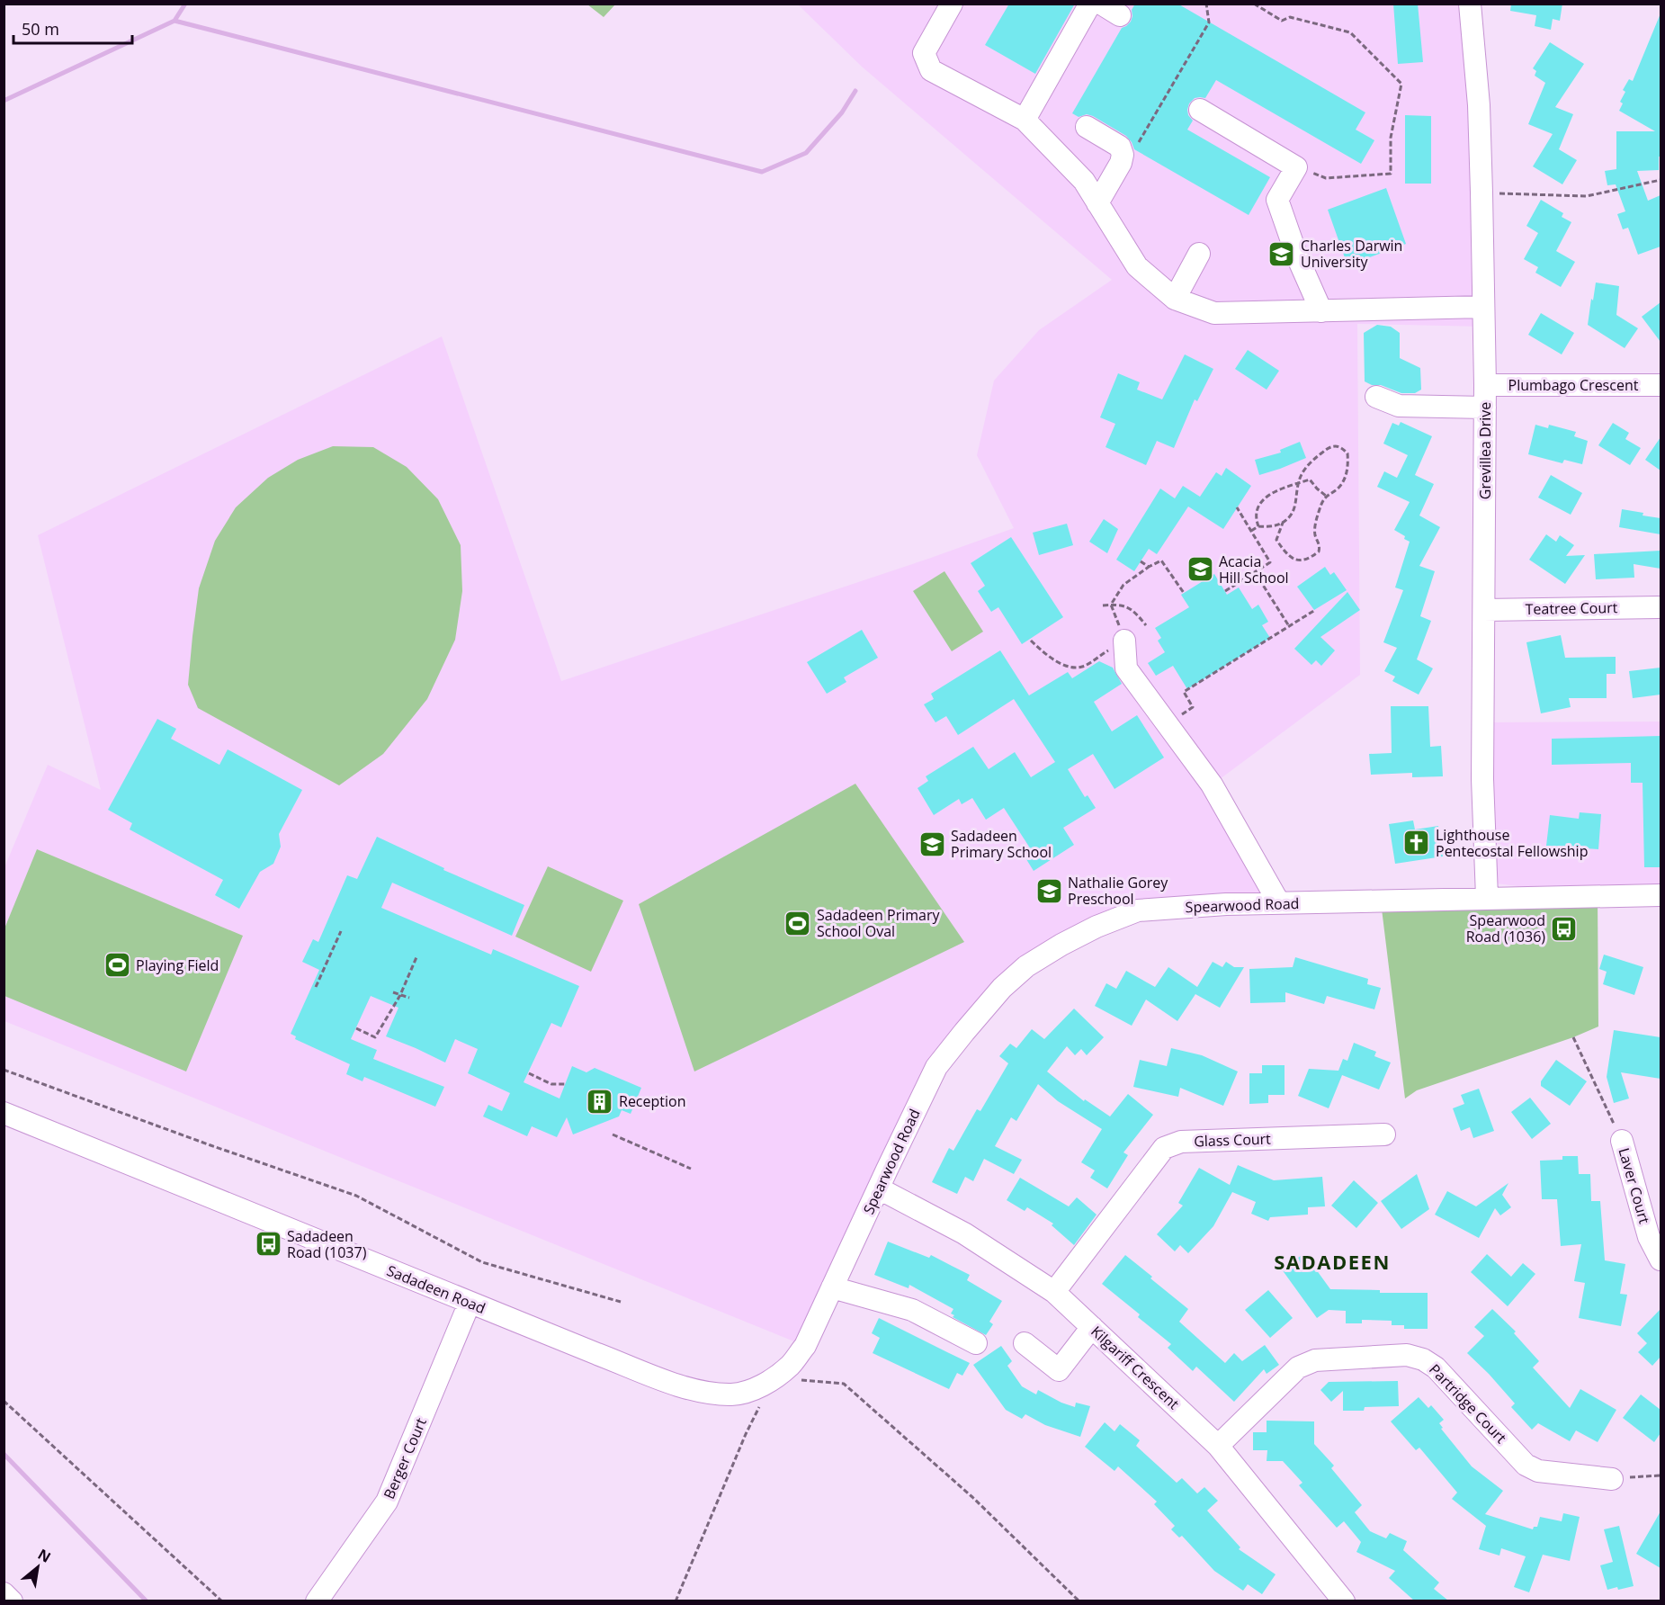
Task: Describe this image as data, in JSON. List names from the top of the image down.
{
  "streets": {
    "street": [
      "Plumbago Crescent",
      "Grevillea Drive",
      "Teatree Court",
      "Spearwood Road",
      "Glass Court",
      "Laver Court",
      "Sadadeen Road",
      "Kilgariff Crescent",
      "Partridge Court",
      "Berger Court"
    ]
  },
  "crossings": [
    ["Plumbago Crescent", "Grevillea Drive"],
    ["Grevillea Drive", "Teatree Court"],
    ["Grevillea Drive", "Spearwood Road"],
    ["Spearwood Road", "Sadadeen Road"],
    ["Spearwood Road", "Kilgariff Crescent"],
    ["Glass Court", "Kilgariff Crescent"],
    ["Sadadeen Road", "Berger Court"],
    ["Kilgariff Crescent", "Partridge Court"]
  ],
  "districts": ["SADADEEN"],
  "places": {
    "school or university": [
      "Charles Darwin University",
      "Acacia Hill School",
      "Sadadeen Primary School",
      "Nathalie Gorey Preschool"
    ],
    "church": ["Lighthouse Pentecostal Fellowship"],
    "sports": ["Sadadeen Primary School Oval", "Playing Field"],
    "bus stop": ["Spearwood Road (1036)", "Sadadeen Road (1037)"],
    "building": ["Reception"]
  },
  "scale_bar": "50 m",
  "north": "top right"
}
